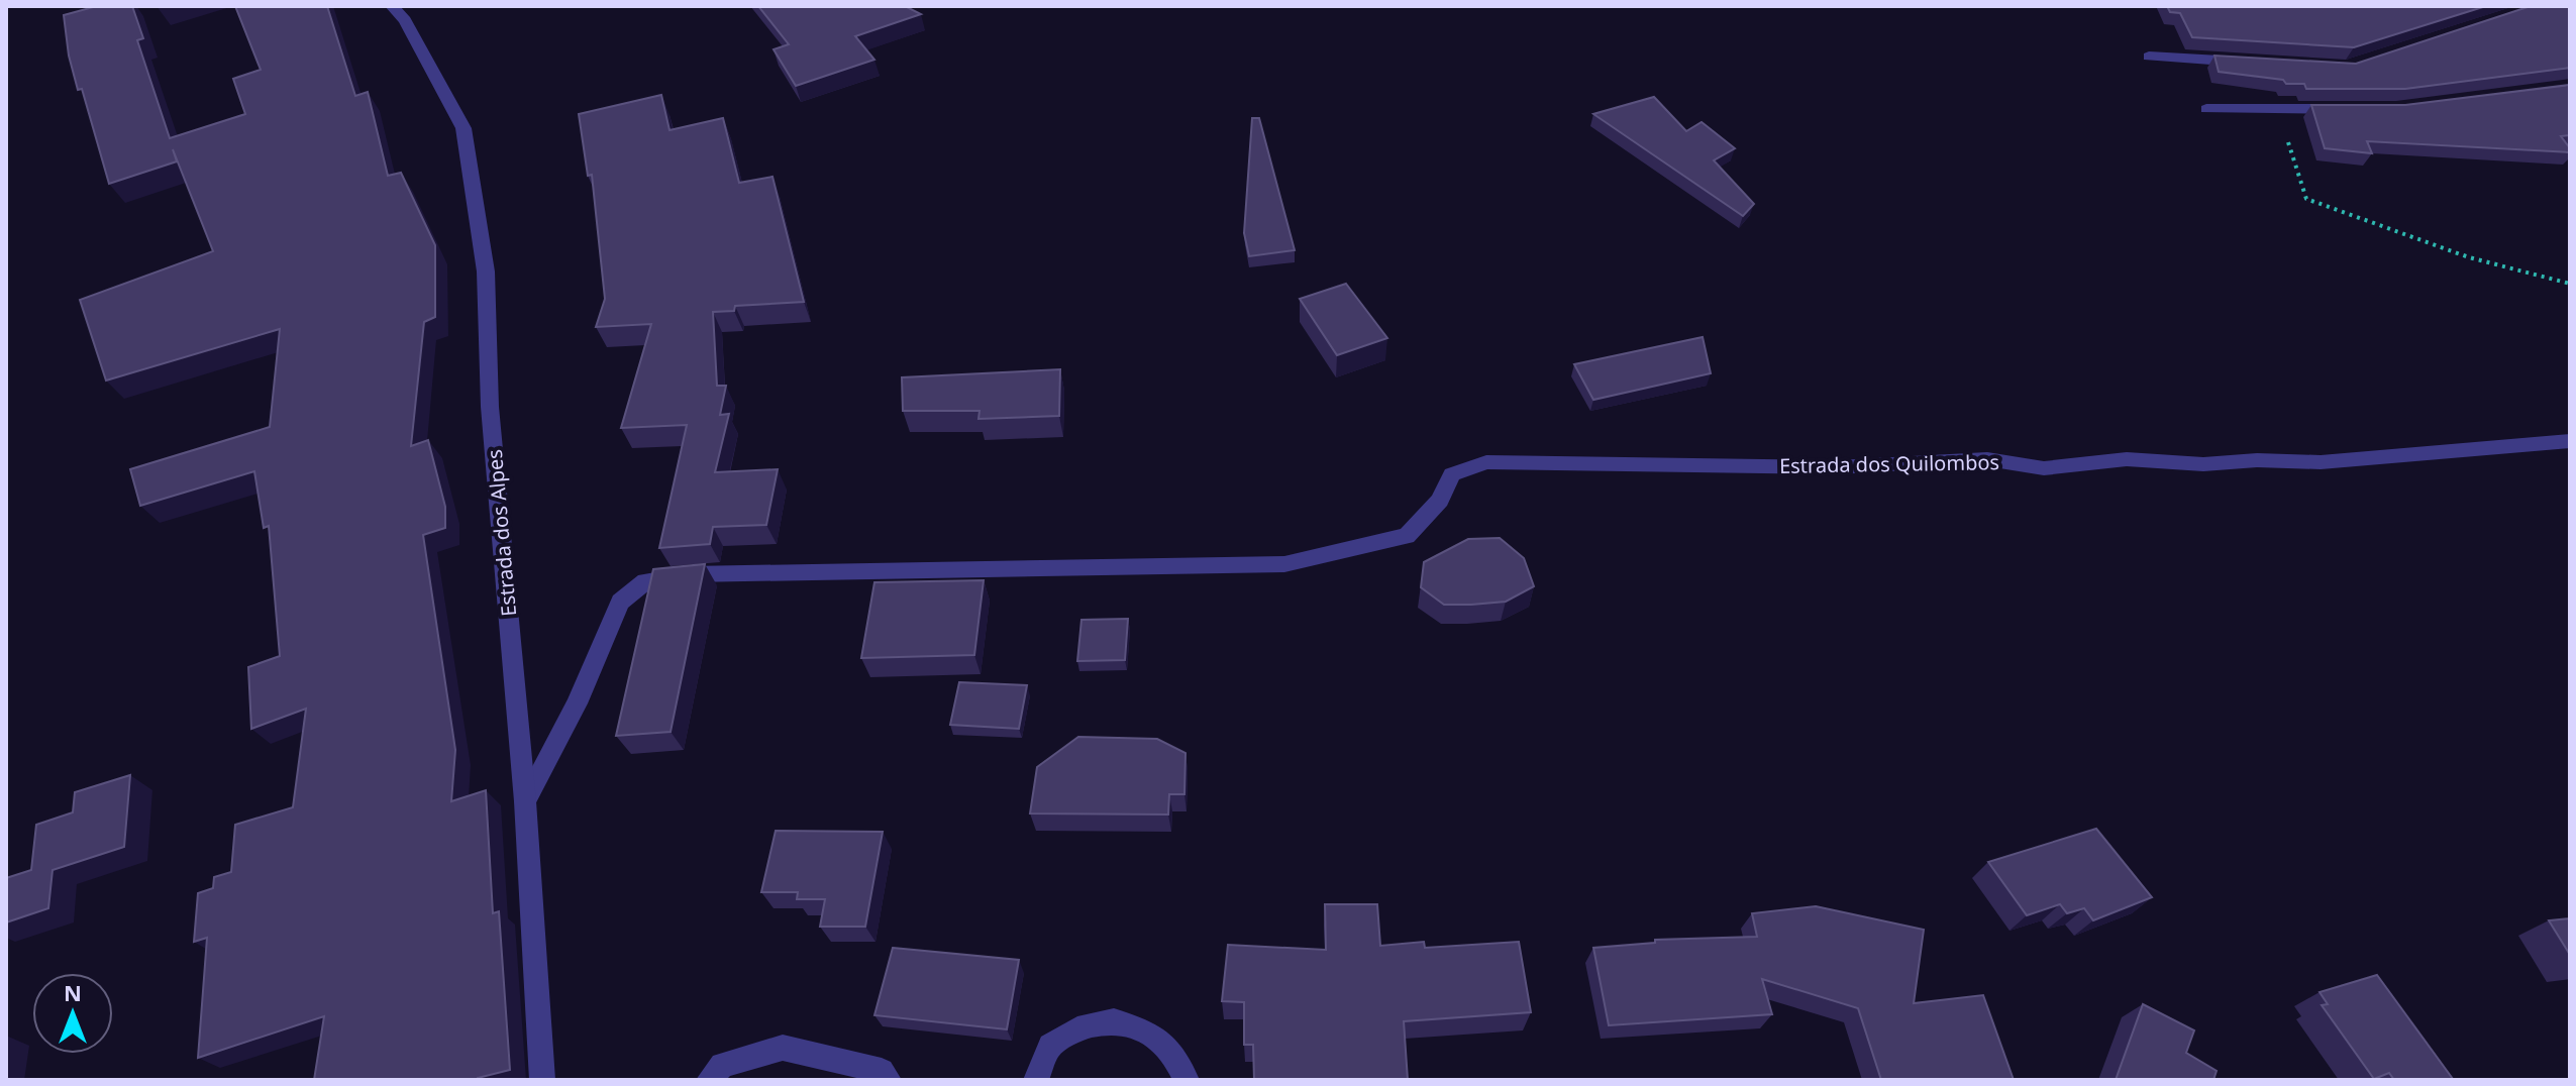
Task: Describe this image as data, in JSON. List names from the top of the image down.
{
  "streets": {
    "street": ["Estrada dos Quilombos", "Estrada dos Alpes"]
  },
  "crossings": [
    ["Estrada dos Quilombos", "Estrada dos Alpes"]
  ],
  "north": "top"
}
